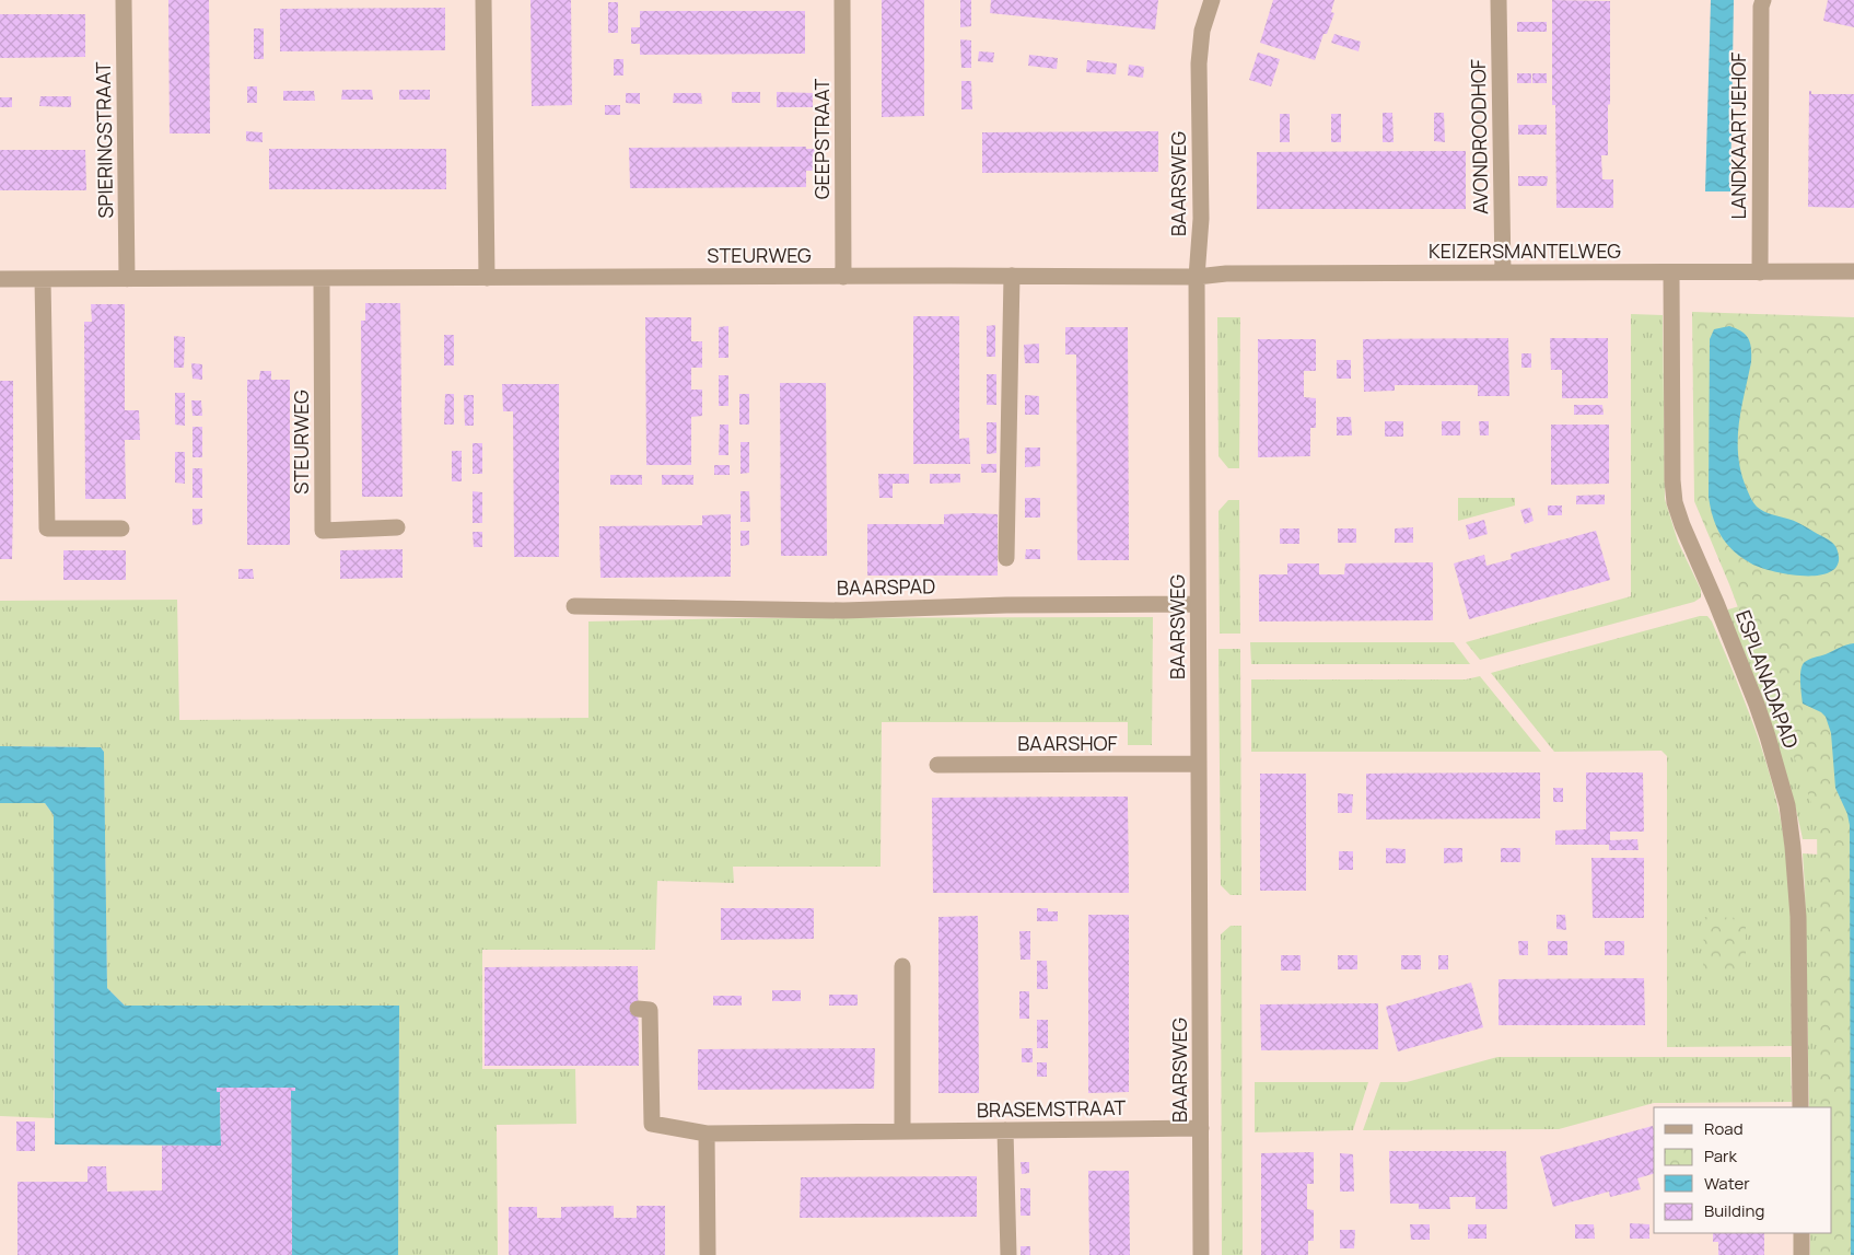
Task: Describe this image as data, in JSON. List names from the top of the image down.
{
  "streets": {
    "street": [
      "LANDKAARTJEHOF",
      "AVONDROODHOF",
      "GEEPSTRAAT",
      "SPIERINGSTRAAT",
      "BAARSWEG",
      "KEIZERSMANTELWEG",
      "STEURWEG",
      "BAARSPAD",
      "ESPLANADAPAD",
      "BAARSHOF",
      "BRASEMSTRAAT"
    ]
  },
  "crossings": [
    ["LANDKAARTJEHOF", "KEIZERSMANTELWEG"],
    ["AVONDROODHOF", "KEIZERSMANTELWEG"],
    ["GEEPSTRAAT", "STEURWEG"],
    ["SPIERINGSTRAAT", "STEURWEG"],
    ["BAARSWEG", "KEIZERSMANTELWEG"],
    ["BAARSWEG", "STEURWEG"],
    ["BAARSWEG", "BAARSPAD"],
    ["BAARSWEG", "BAARSHOF"],
    ["BAARSWEG", "BRASEMSTRAAT"],
    ["KEIZERSMANTELWEG", "STEURWEG"],
    ["KEIZERSMANTELWEG", "ESPLANADAPAD"]
  ],
  "legend": [
    "Road",
    "Park",
    "Water",
    "Building"
  ]
}
